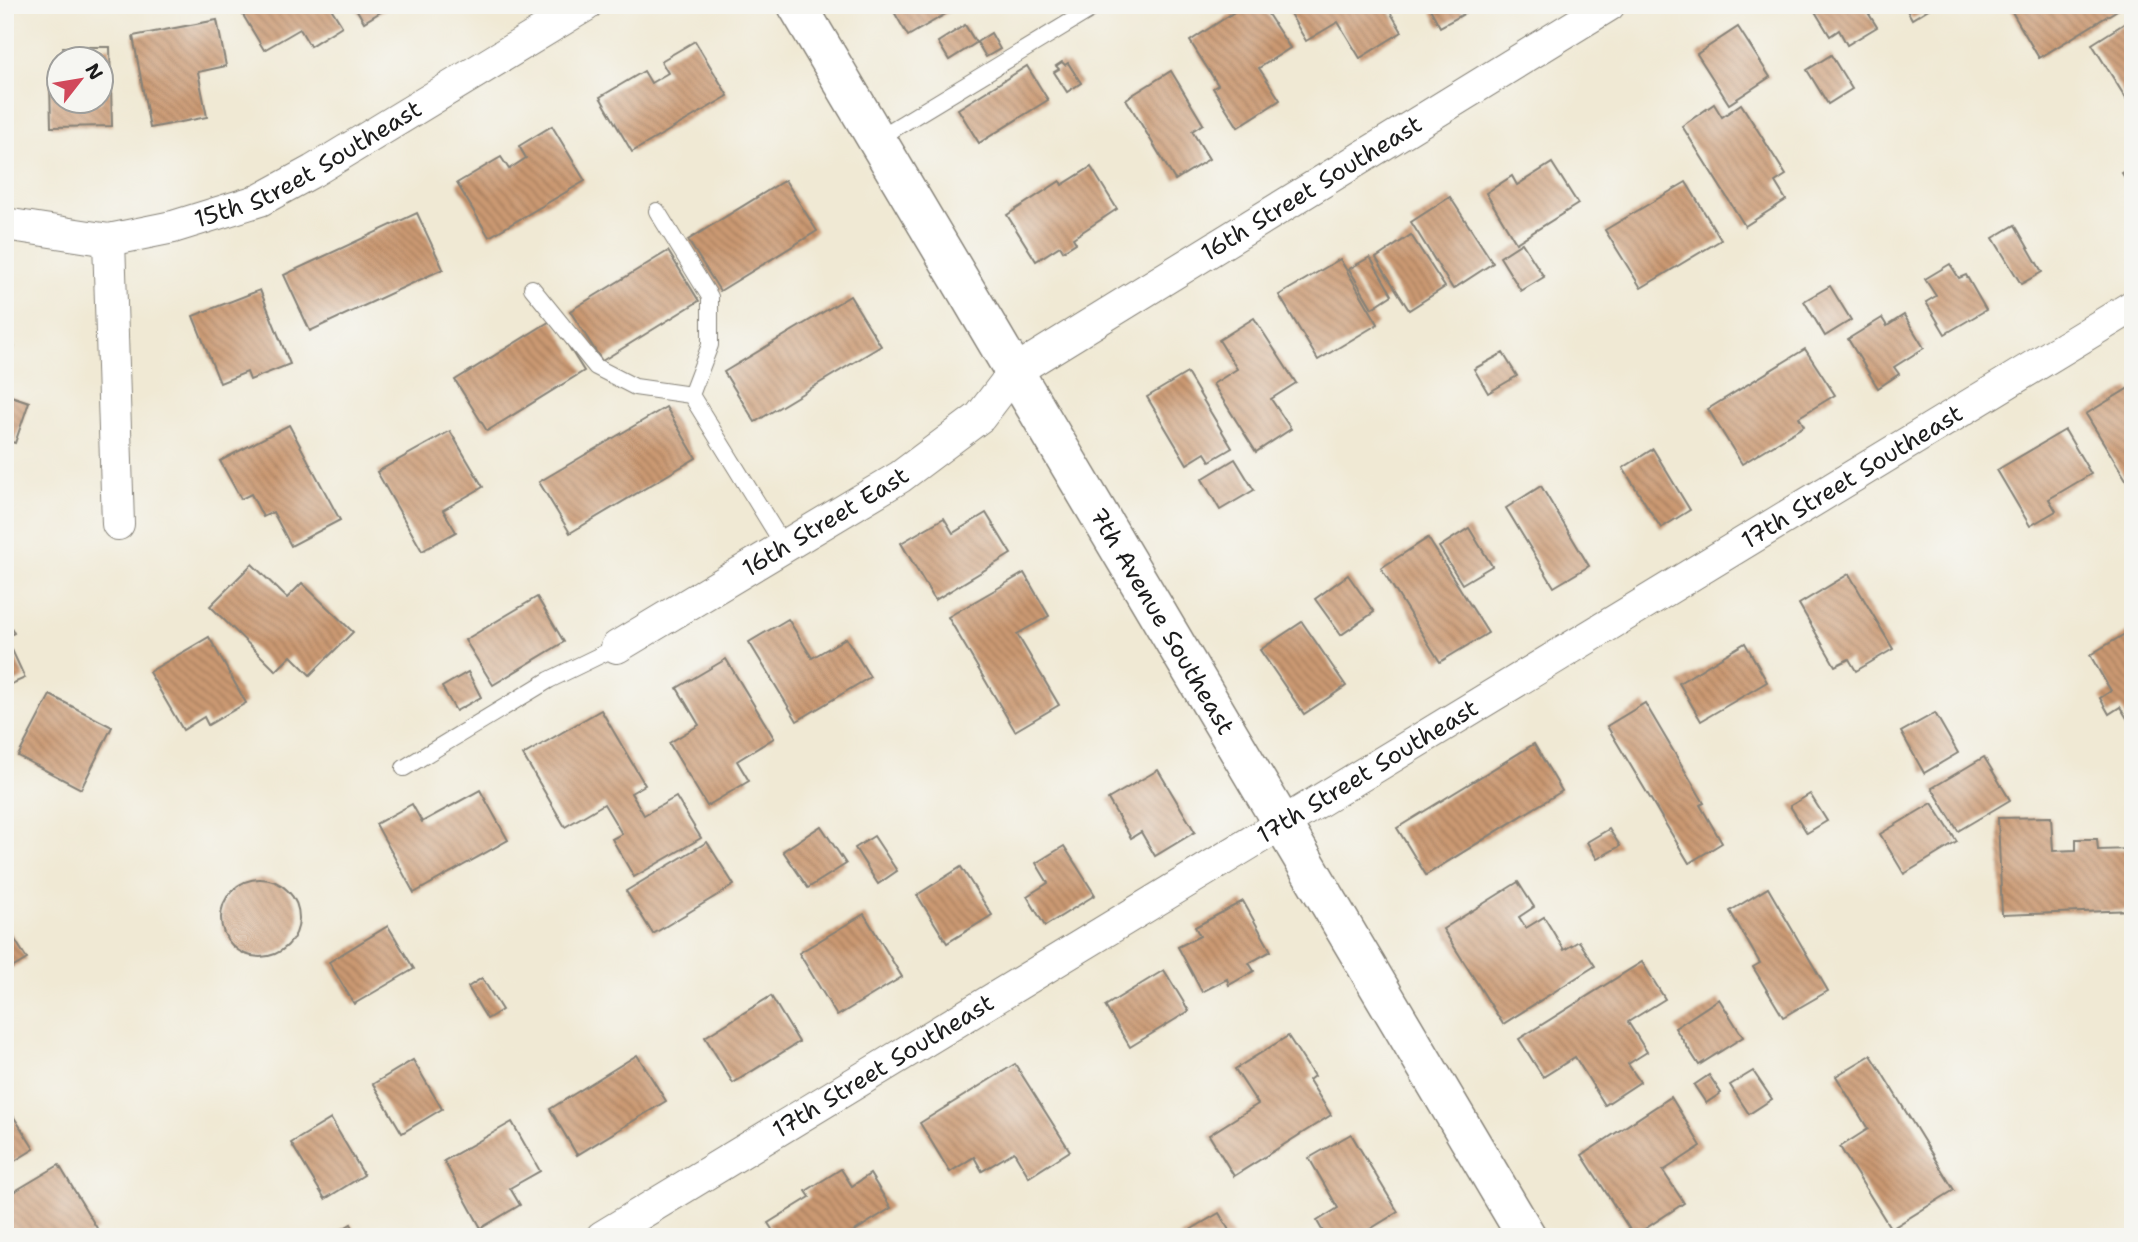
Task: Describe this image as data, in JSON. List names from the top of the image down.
{
  "streets": {
    "street": [
      "15th Street Southeast",
      "16th Street Southeast",
      "17th Street Southeast",
      "16th Street East",
      "7th Avenue Southeast"
    ]
  },
  "crossings": [
    ["16th Street Southeast", "16th Street East"],
    ["16th Street Southeast", "7th Avenue Southeast"],
    ["17th Street Southeast", "7th Avenue Southeast"],
    ["16th Street East", "7th Avenue Southeast"]
  ],
  "north": "top right"
}
